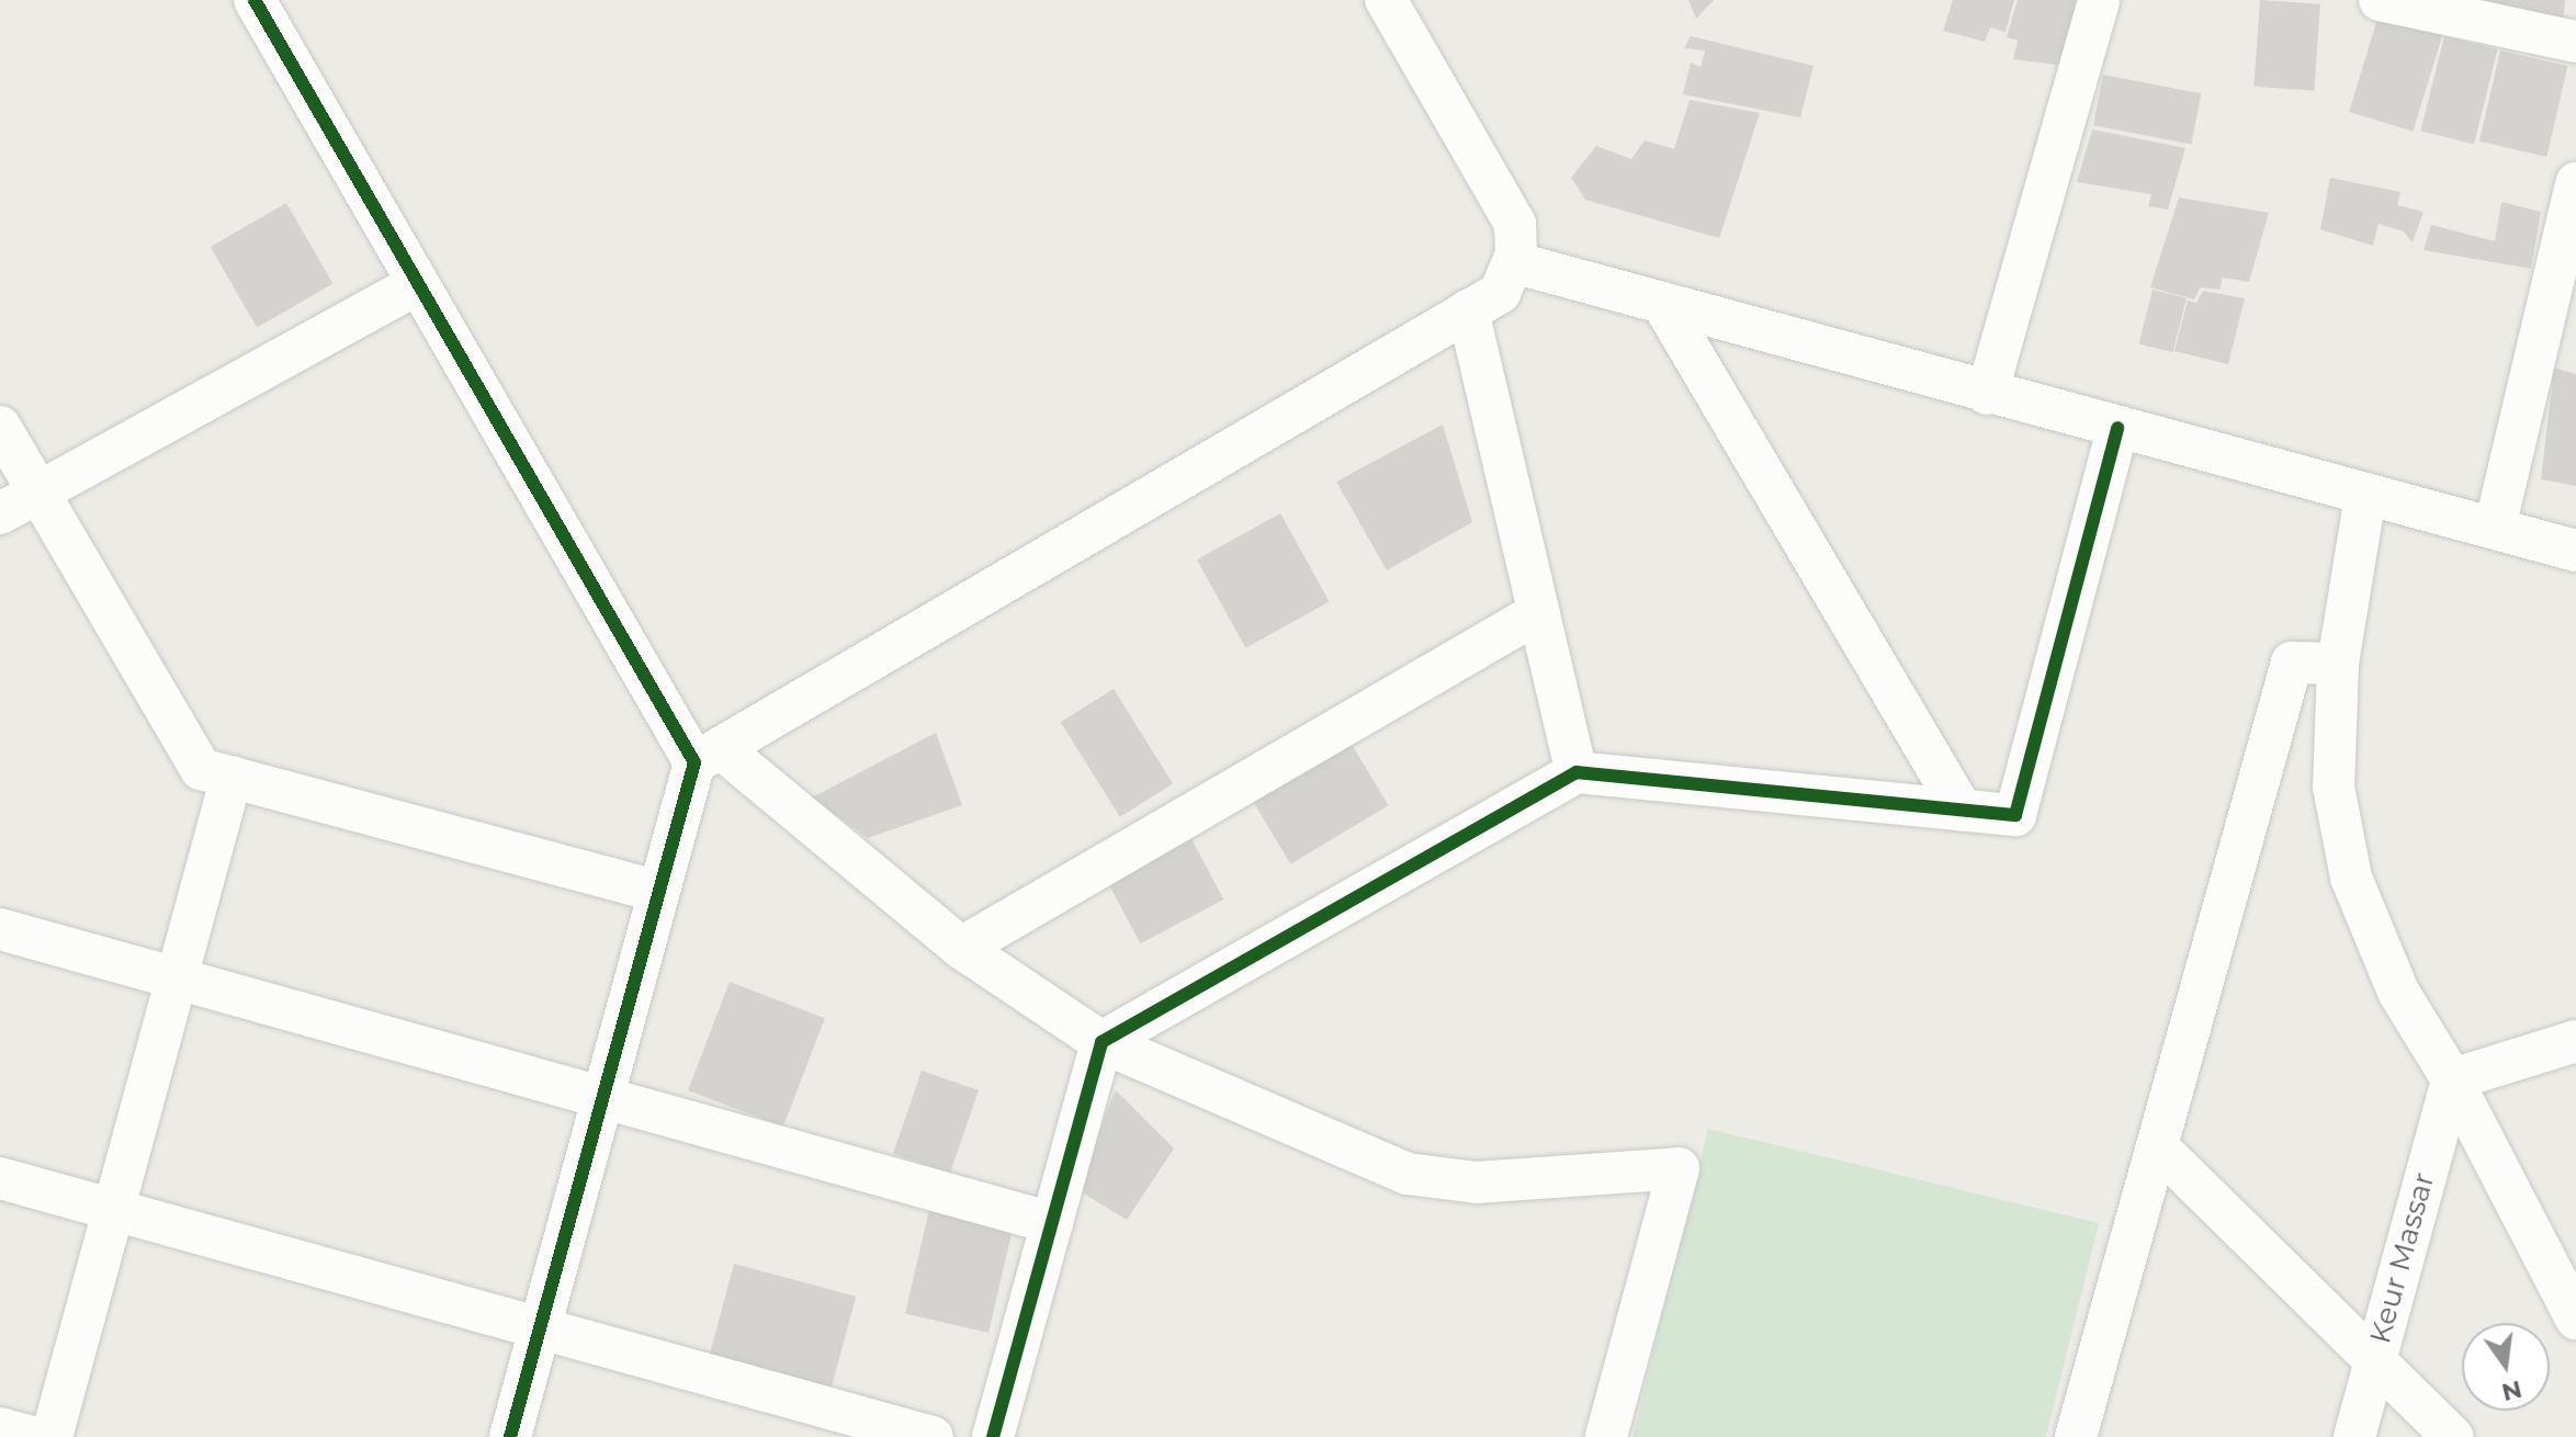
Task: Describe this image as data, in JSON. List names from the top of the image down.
{
  "streets": {
    "street": ["Keur Massar"]
  },
  "north": "bottom"
}
